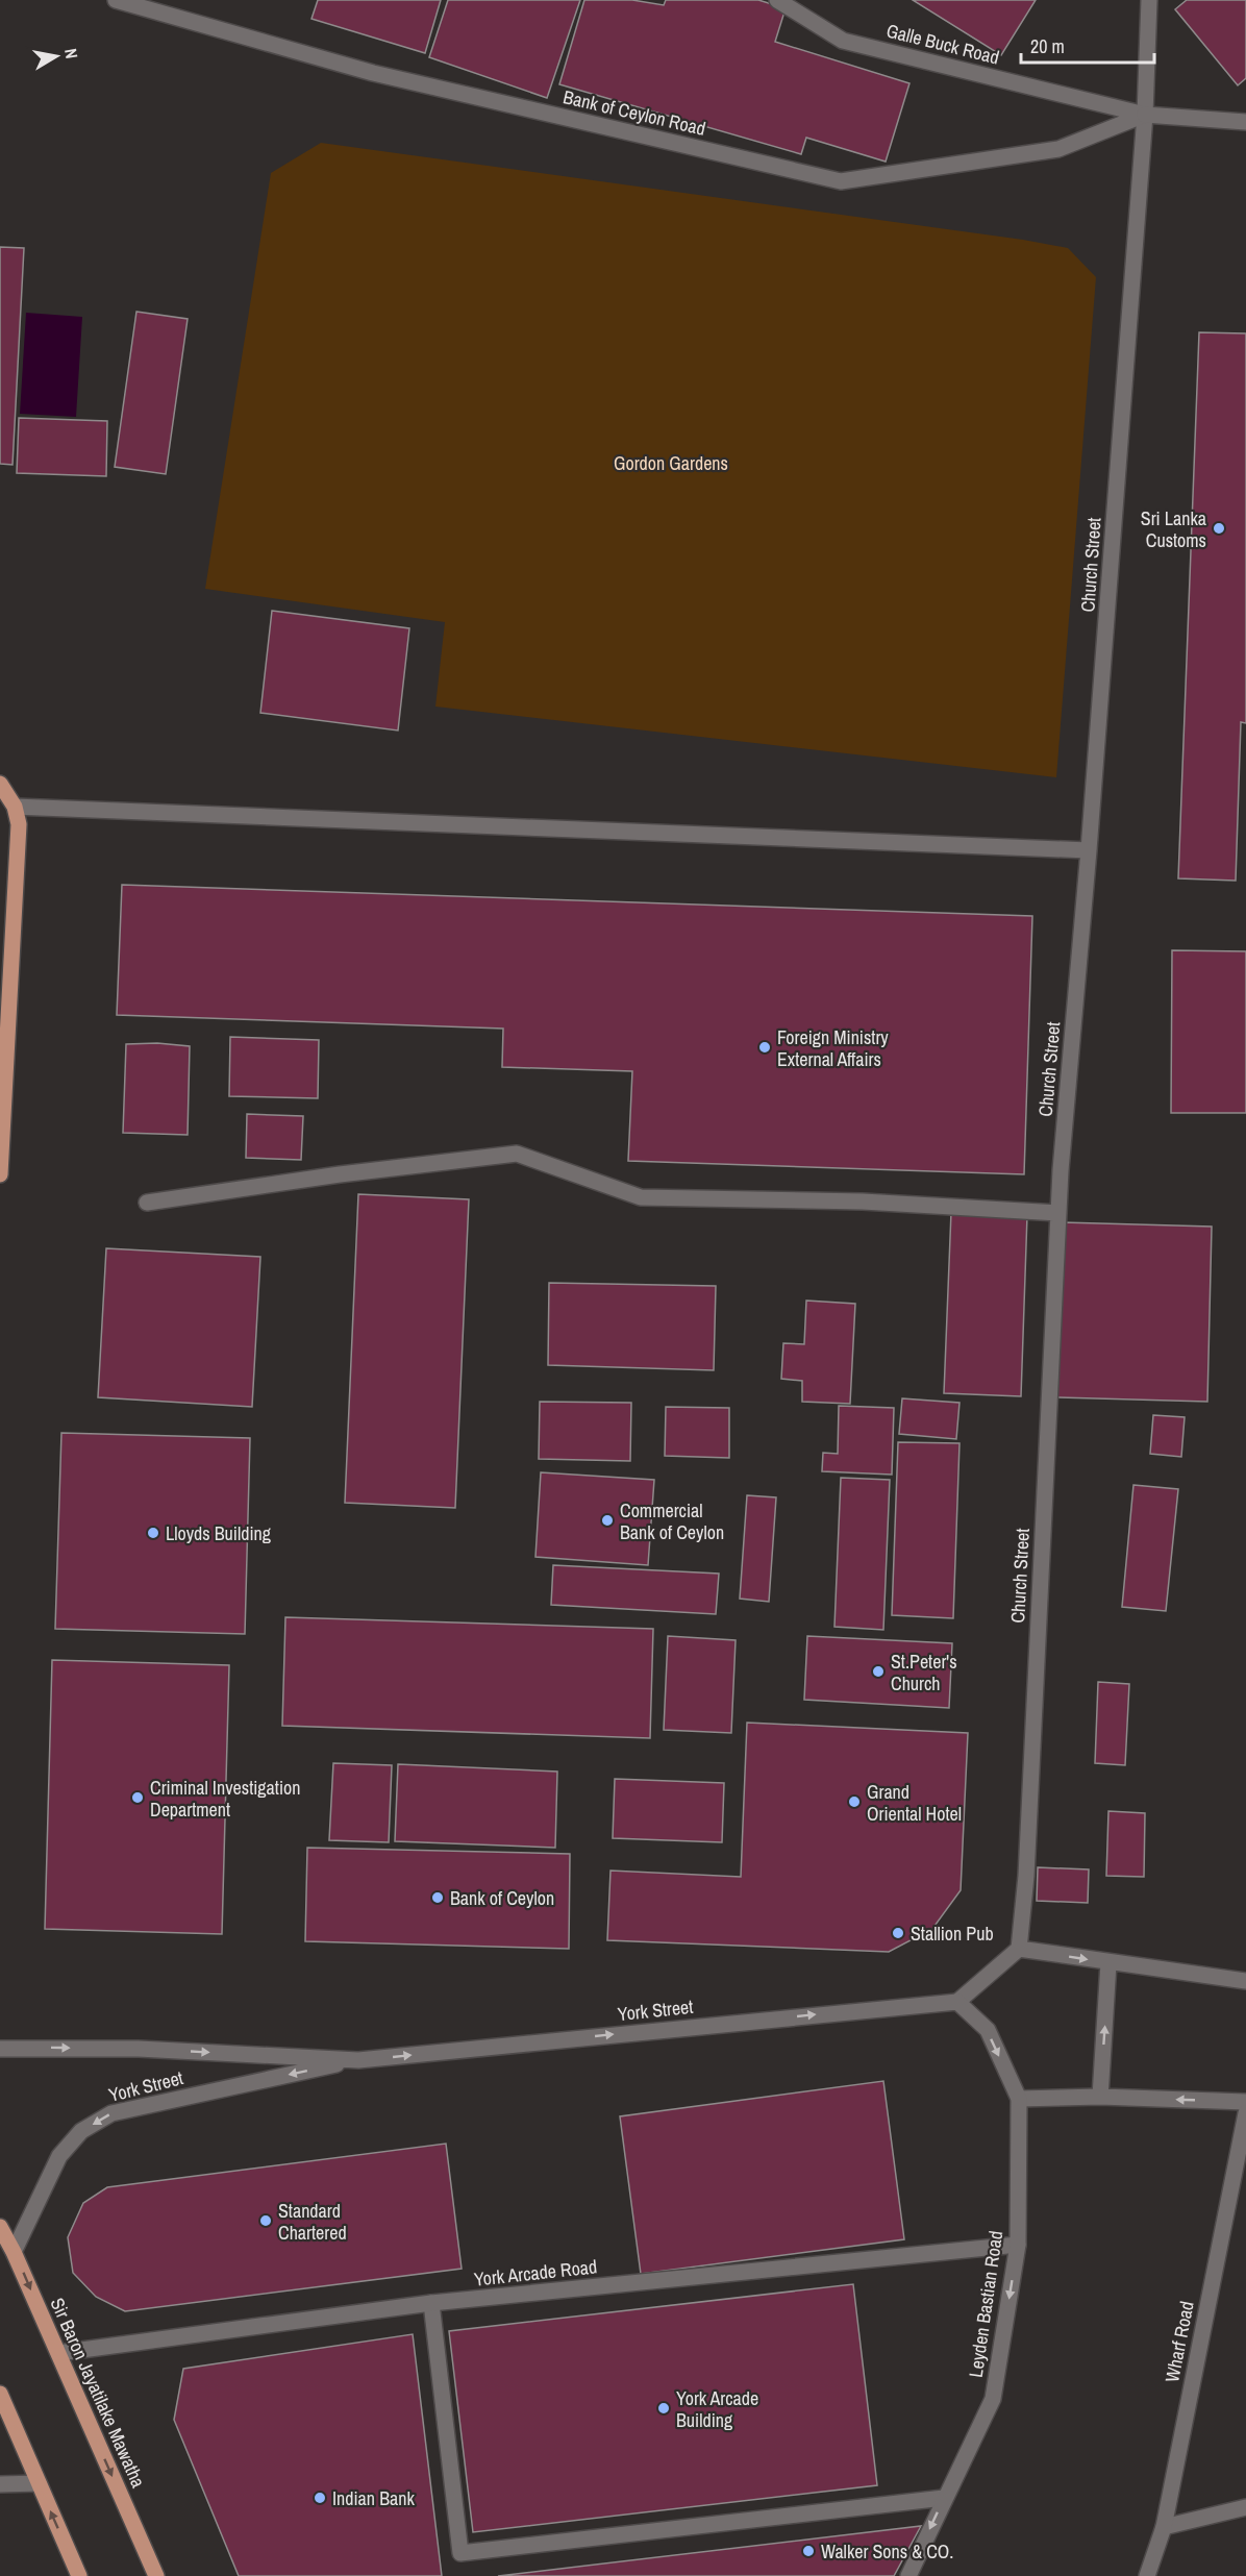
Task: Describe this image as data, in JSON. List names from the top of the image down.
{
  "streets": {
    "main road": ["Sir Baron Jayatilake Mawatha"],
    "street": [
      "Galle Buck Road",
      "Bank of Ceylon Road",
      "Church Street",
      "York Street",
      "York Arcade Road",
      "Leyden Bastian Road",
      "Wharf Road"
    ]
  },
  "crossings": [
    ["Galle Buck Road", "Bank of Ceylon Road"],
    ["Galle Buck Road", "Church Street"],
    ["Bank of Ceylon Road", "Church Street"],
    ["York Street", "Leyden Bastian Road"],
    ["York Street", "Sir Baron Jayatilake Mawatha"],
    ["York Arcade Road", "Leyden Bastian Road"],
    ["York Arcade Road", "Sir Baron Jayatilake Mawatha"]
  ],
  "one_way": ["Leyden Bastian Road"],
  "parks": ["Gordon Gardens"],
  "places": [
    "Sri Lanka Customs",
    "Foreign Ministry External Affairs",
    "Commercial Bank of Ceylon",
    "Lloyds Building",
    "St.Peter's Church",
    "Criminal Investigation Department",
    "Grand Oriental Hotel",
    "Bank of Ceylon",
    "Stallion Pub",
    "Standard Chartered",
    "York Arcade Building",
    "Indian Bank",
    "Walker Sons & CO."
  ],
  "scale_bar": "20 m",
  "north": "right"
}
